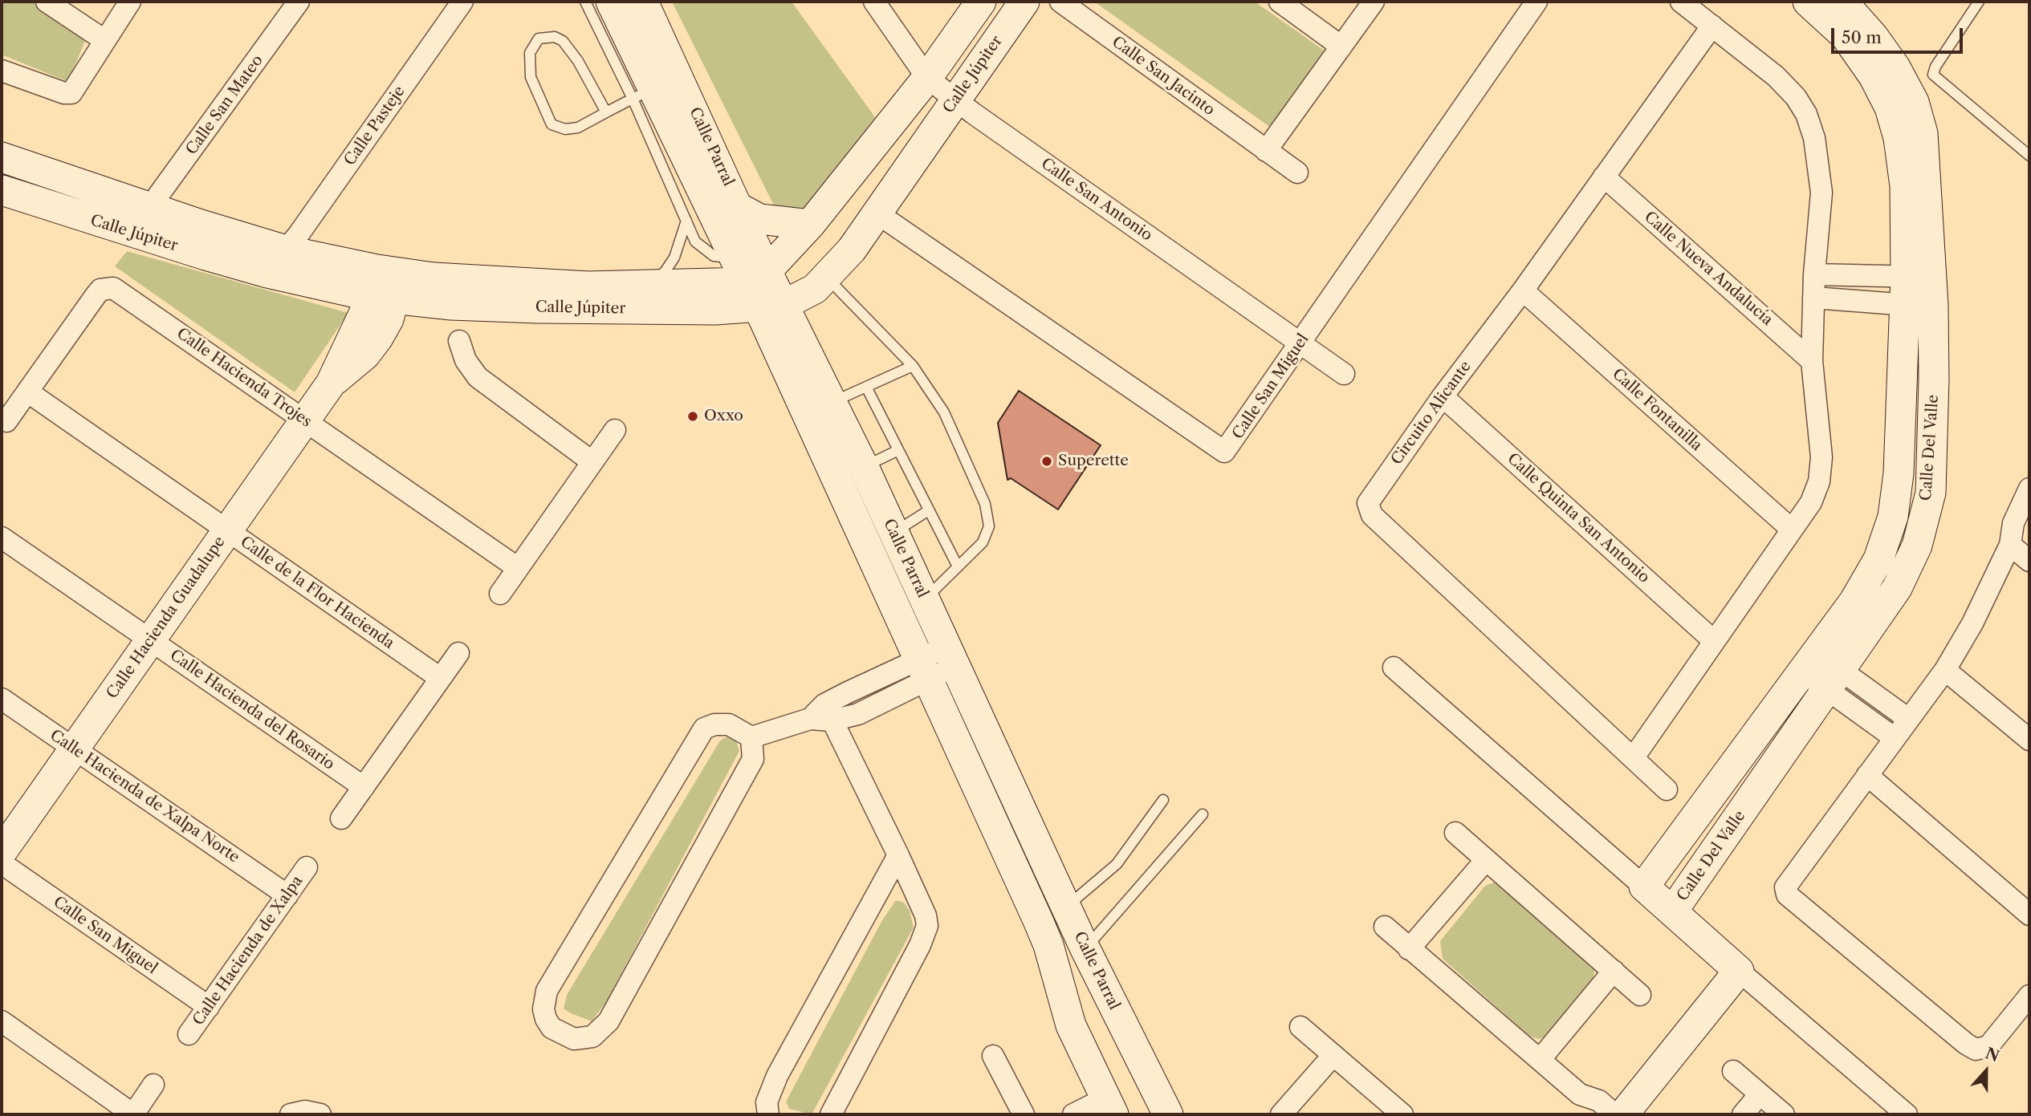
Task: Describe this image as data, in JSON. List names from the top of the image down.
{
  "streets": {
    "street": [
      "Calle Júpiter",
      "Calle San Jacinto",
      "Calle San Mateo",
      "Calle Pasteje",
      "Calle Parral",
      "Calle San Antonio",
      "Calle Nueva Andalucía",
      "Calle Hacienda Trojes",
      "Calle San Miguel",
      "Calle Fontanilla",
      "Circuito Alicante",
      "Calle Del Valle",
      "Calle Quinta San Antonio",
      "Calle de la Flor Hacienda",
      "Calle Hacienda Guadalupe",
      "Calle Hacienda del Rosario",
      "Calle Hacienda de Xalpa Norte",
      "Calle Hacienda de Xalpa"
    ]
  },
  "crossings": [
    ["Calle Júpiter", "Calle San Mateo"],
    ["Calle Júpiter", "Calle Pasteje"],
    ["Calle Júpiter", "Calle Parral"],
    ["Calle Júpiter", "Calle San Antonio"],
    ["Calle Júpiter", "Calle San Miguel"],
    ["Calle Júpiter", "Calle Hacienda Guadalupe"],
    ["Calle San Antonio", "Calle San Miguel"],
    ["Calle Nueva Andalucía", "Circuito Alicante"],
    ["Calle Hacienda Trojes", "Calle de la Flor Hacienda"],
    ["Calle Hacienda Trojes", "Calle Hacienda Guadalupe"],
    ["Calle San Miguel", "Calle Hacienda de Xalpa"],
    ["Calle Fontanilla", "Circuito Alicante"],
    ["Circuito Alicante", "Calle Quinta San Antonio"],
    ["Calle de la Flor Hacienda", "Calle Hacienda Guadalupe"],
    ["Calle Hacienda Guadalupe", "Calle Hacienda del Rosario"],
    ["Calle Hacienda Guadalupe", "Calle Hacienda de Xalpa Norte"],
    ["Calle Hacienda de Xalpa Norte", "Calle Hacienda de Xalpa"]
  ],
  "places": ["Oxxo", "Superette"],
  "scale_bar": "50 m",
  "north": "top"
}
